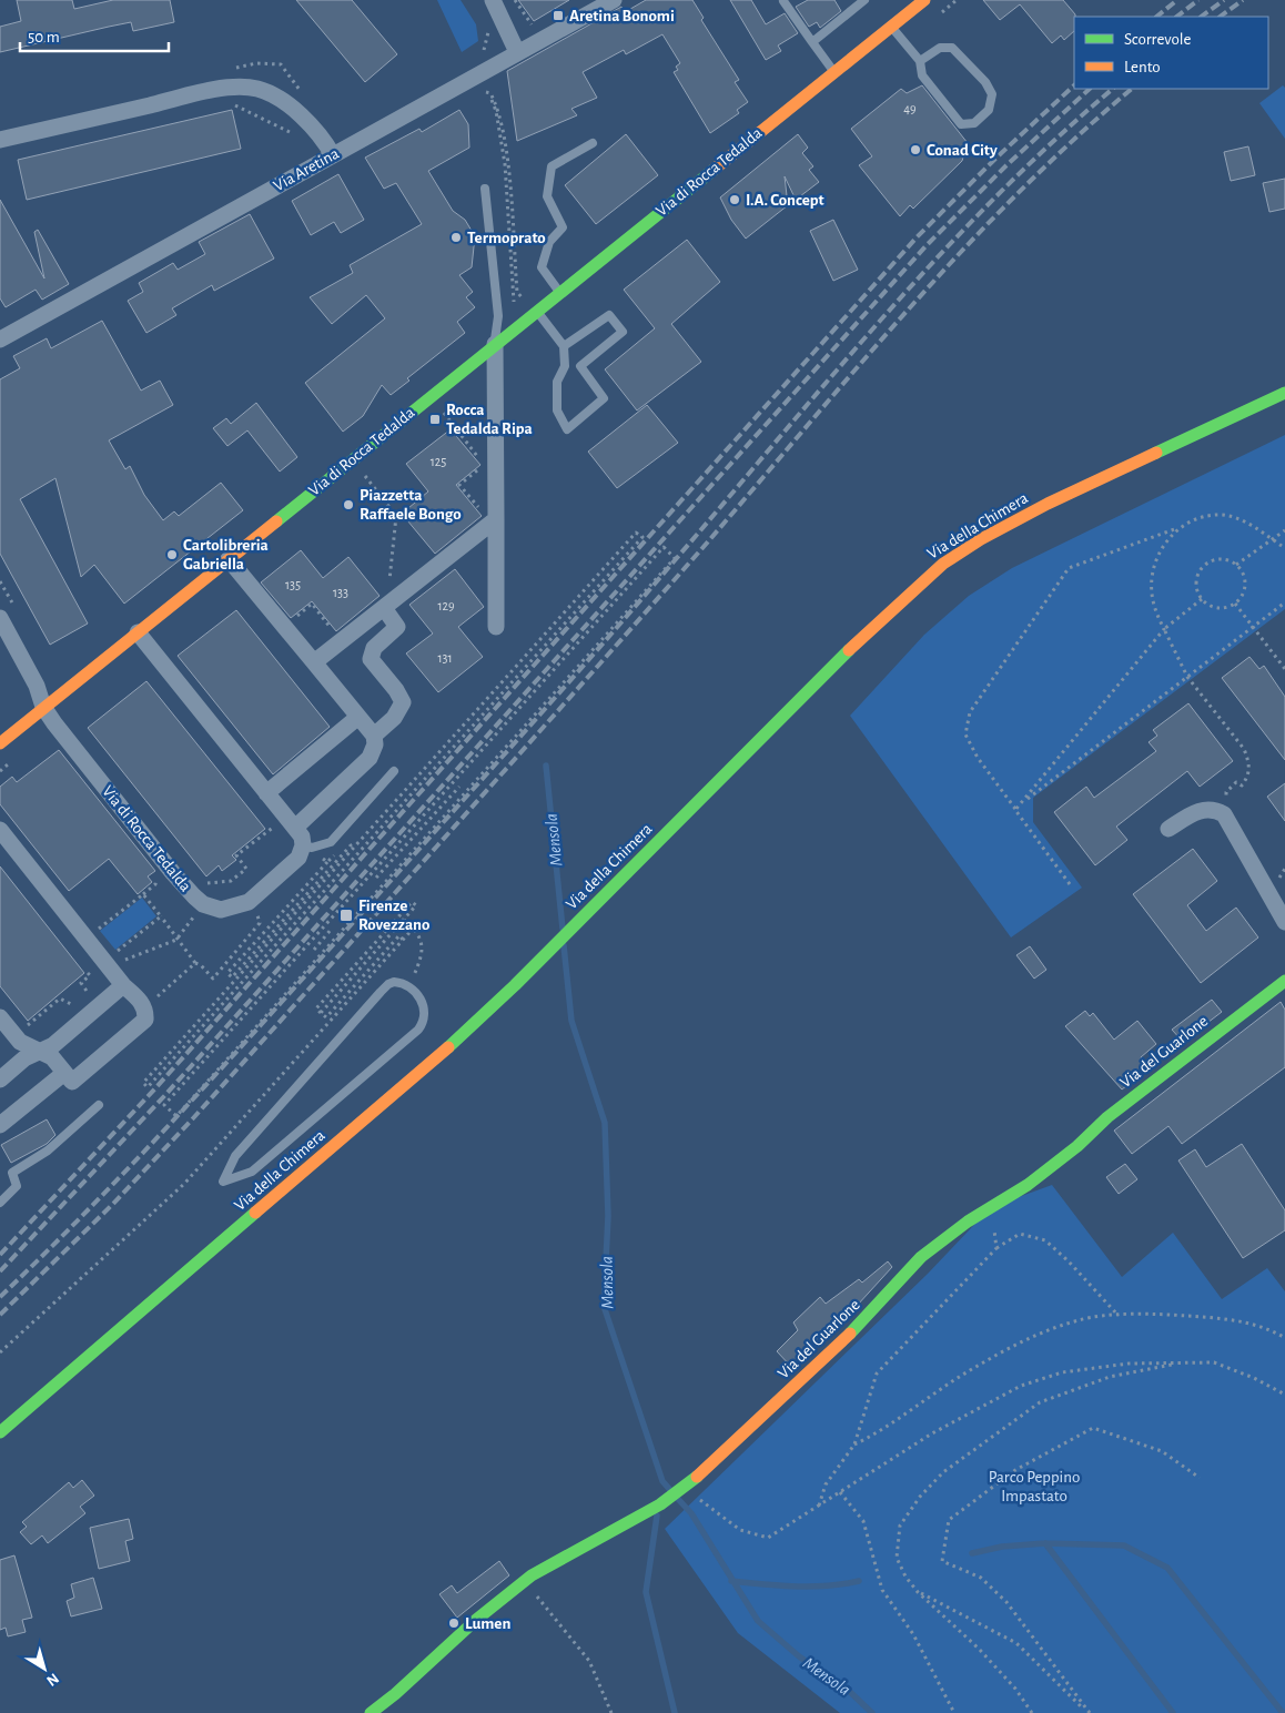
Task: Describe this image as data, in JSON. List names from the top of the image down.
{
  "streets": {
    "street": [
      "Via Aretina",
      "Via di Rocca Tedalda",
      "Via della Chimera",
      "Via del Guarlone"
    ]
  },
  "water": ["Mensola"],
  "parks": ["Parco Peppino Impastato"],
  "places": {
    "transit": ["Aretina Bonomi", "Rocca Tedalda Ripa", "Firenze Rovezzano"],
    "other": [
      "Conad City",
      "I.A. Concept",
      "Termoprato",
      "Piazzetta Raffaele Bongo",
      "Cartolibreria Gabriella",
      "Lumen"
    ]
  },
  "house_numbers": [
    "49",
    "125",
    "135",
    "133",
    "129",
    "131"
  ],
  "legend": ["Scorrevole", "Lento"],
  "scale_bar": "50 m",
  "north": "bottom right"
}
